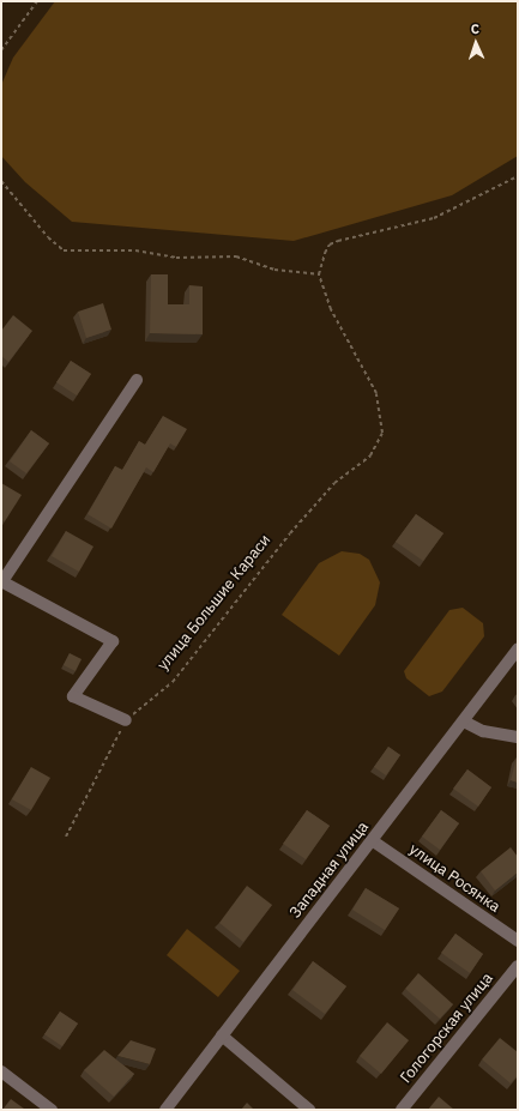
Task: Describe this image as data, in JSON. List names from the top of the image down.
{
  "streets": {
    "street": ["Западная улица", "улица Росянка", "Гологорская улица"],
    "path": ["улица Большие Караси"]
  },
  "crossings": [
    ["Западная улица", "улица Росянка"]
  ],
  "north": "top"
}
